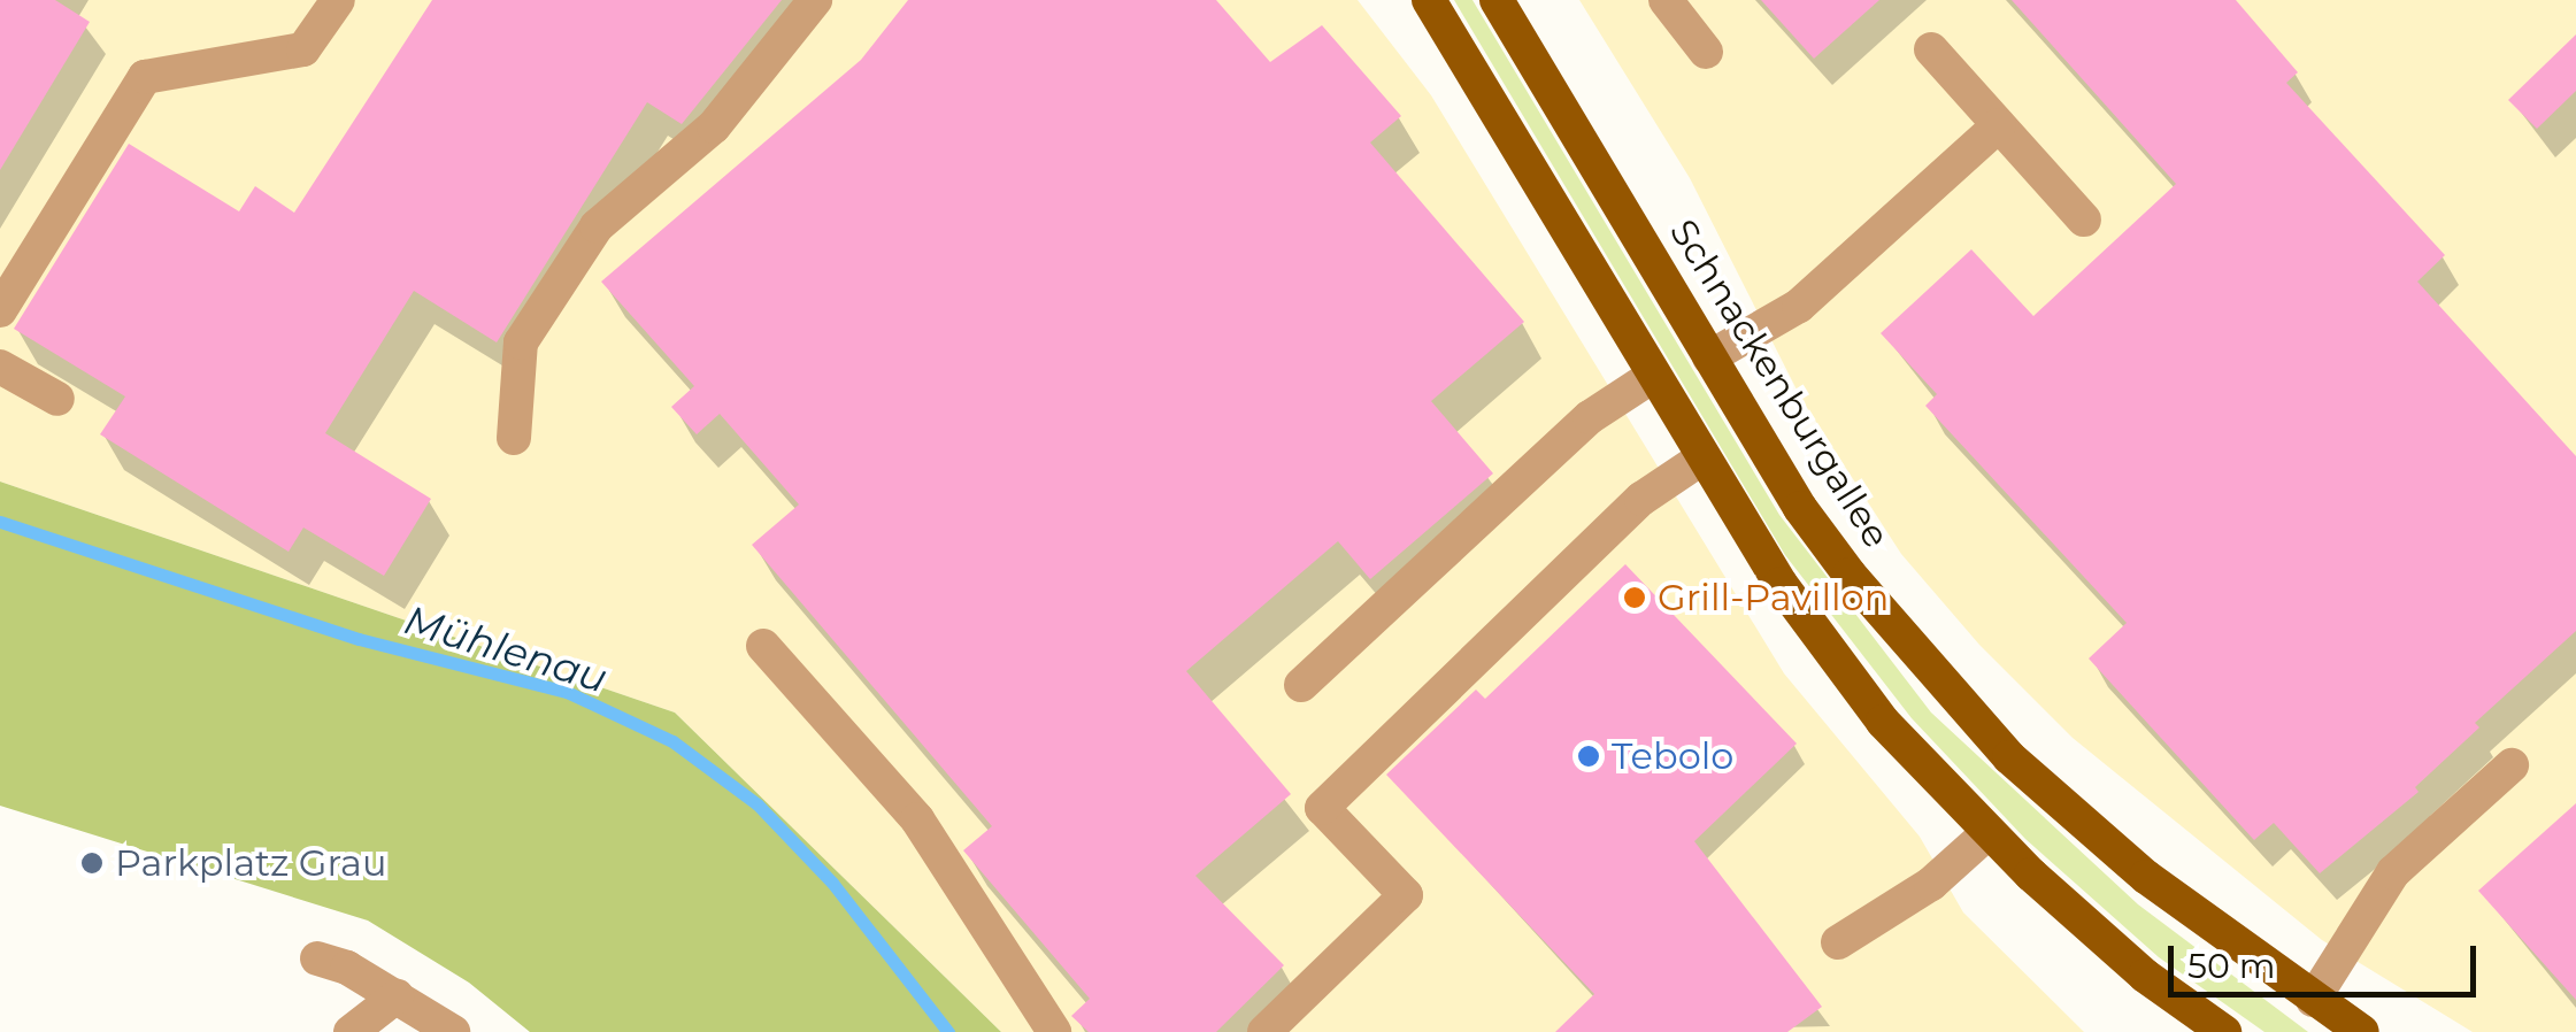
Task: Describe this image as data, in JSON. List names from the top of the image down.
{
  "streets": {
    "main road": ["Schnackenburgallee"]
  },
  "water": ["Mühlenau"],
  "places": ["Grill-Pavillon", "Tebolo", "Parkplatz Grau"],
  "scale_bar": "50 m"
}
